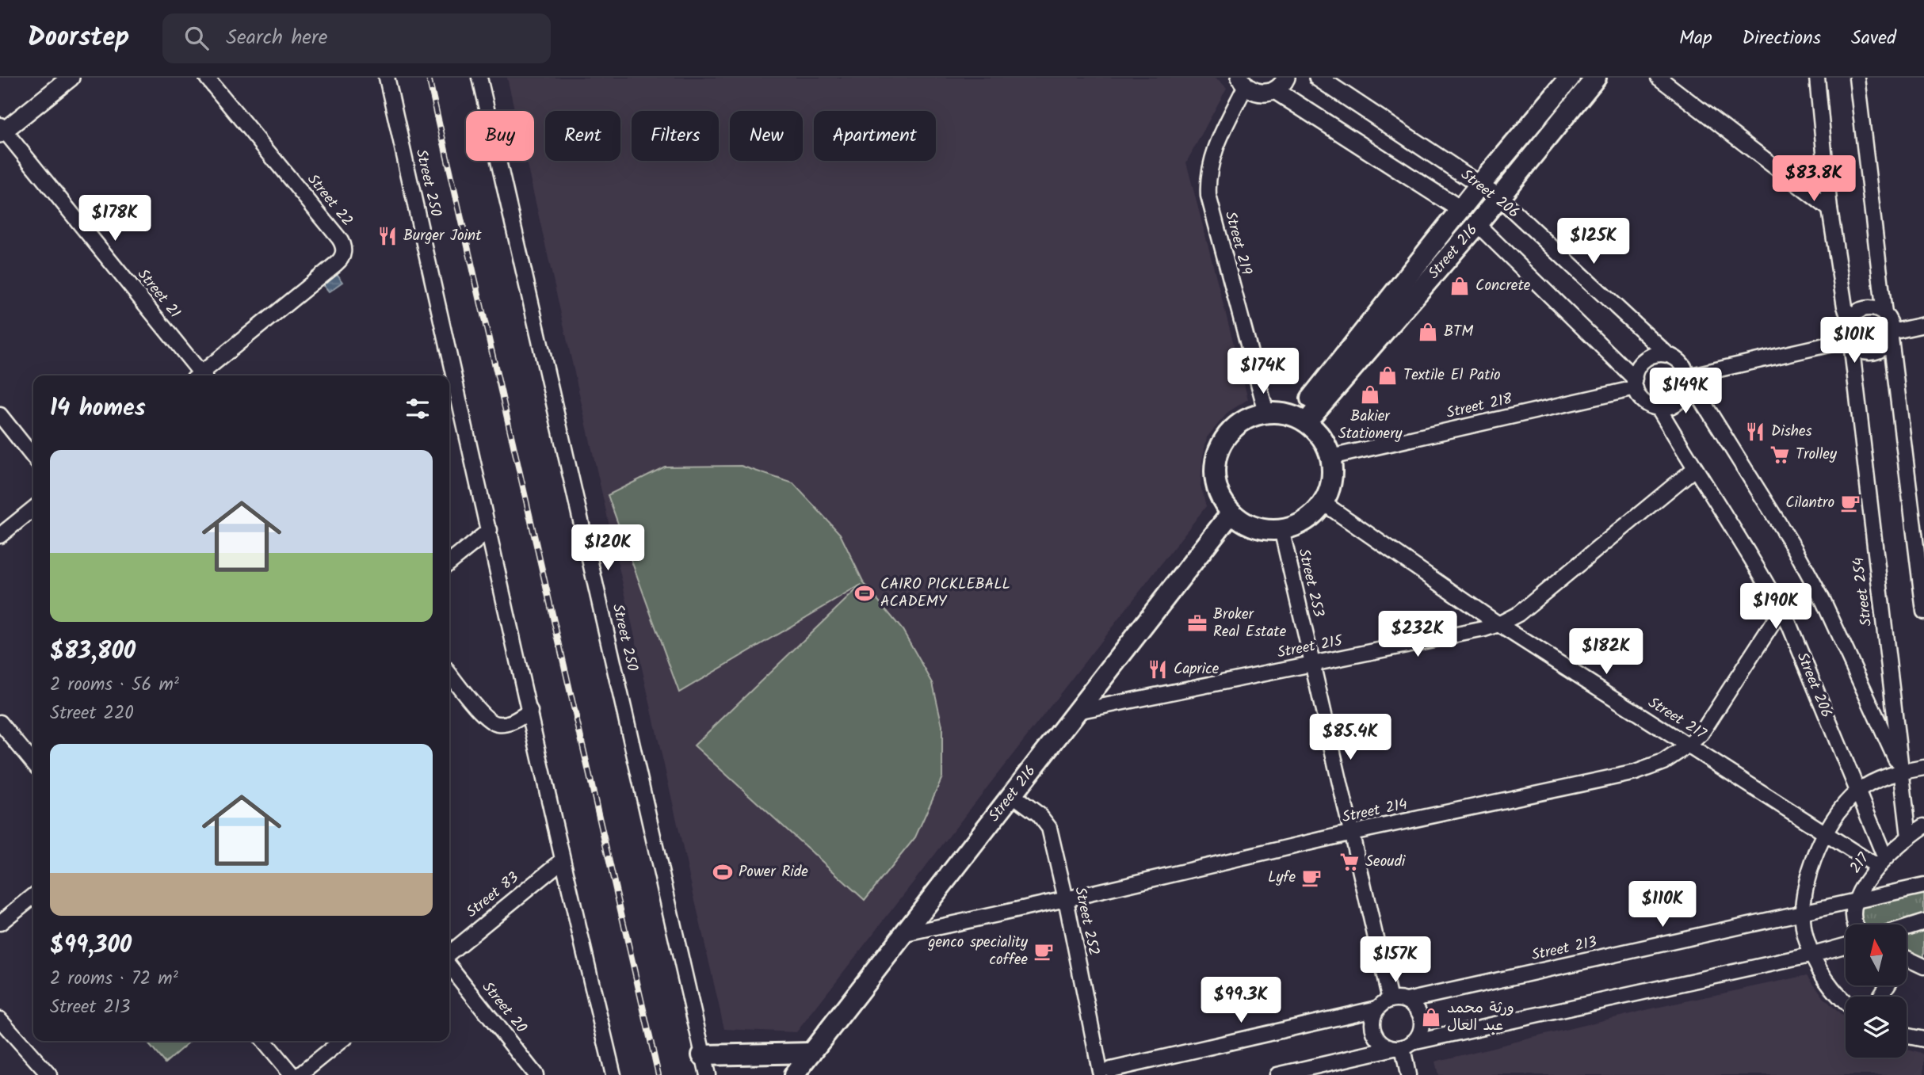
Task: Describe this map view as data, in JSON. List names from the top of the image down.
{
  "streets": {
    "main road": ["Street 216"],
    "street": [
      "Street 250",
      "Street 206",
      "Street 22",
      "Street 219",
      "Street 21",
      "Street 218",
      "Street 253",
      "Street 254",
      "Street 215",
      "Street 217",
      "Street 214",
      "217",
      "Street 83",
      "Street 252",
      "Street 213",
      "Street 20"
    ]
  },
  "crossings": [
    ["Street 250", "Street 83"],
    ["Street 206", "Street 216"],
    ["Street 206", "Street 218"],
    ["Street 206", "Street 215"],
    ["Street 206", "Street 217"],
    ["Street 206", "Street 214"],
    ["Street 206", "217"],
    ["Street 219", "Street 216"],
    ["Street 219", "Street 218"],
    ["Street 219", "Street 253"],
    ["Street 219", "Street 217"],
    ["Street 216", "Street 218"],
    ["Street 216", "Street 253"],
    ["Street 216", "Street 215"],
    ["Street 216", "Street 217"],
    ["Street 216", "Street 214"],
    ["Street 216", "Street 252"],
    ["Street 218", "Street 253"],
    ["Street 218", "Street 217"],
    ["Street 253", "Street 215"],
    ["Street 253", "Street 217"],
    ["Street 253", "Street 214"],
    ["Street 253", "Street 213"],
    ["Street 254", "217"],
    ["Street 215", "Street 217"],
    ["Street 217", "Street 214"],
    ["Street 217", "217"],
    ["Street 214", "Street 252"],
    ["217", "Street 213"]
  ],
  "places": {
    "restaurant": ["Burger Joint", "Dishes", "Caprice"],
    "shop": [
      "Concrete",
      "BTM",
      "Textile El Patio",
      "Bakier Stationery",
      "ورثة محمد عبد العال"
    ],
    "supermarket": ["Trolley", "Seoudi"],
    "cafe": ["Cilantro", "Lyfe", "genco speciality coffee"],
    "sports": ["CAIRO PICKLEBALL ACADEMY", "Power Ride"],
    "office": ["Broker Real Estate"]
  },
  "north": "top",
  "page": {
    "header": "Doorstep",
    "search": "Search here",
    "nav": ["Map", "Directions", "Saved"],
    "chip": [
      "Buy",
      "Rent",
      "Filters",
      "New",
      "Apartment"
    ],
    "price": [
      "$83.8K",
      "$178K",
      "$125K",
      "$101K",
      "$174K",
      "$149K",
      "$120K",
      "$190K",
      "$232K",
      "$182K",
      "$85.4K",
      "$110K",
      "$157K",
      "$99.3K"
    ],
    "heading": "14 homes",
    "list": [
      {
        "name": "$83,800",
        "note": "2 rooms · 56 m² · Street 220"
      },
      {
        "name": "$99,300",
        "note": "2 rooms · 72 m² · Street 213"
      }
    ]
  }
}
